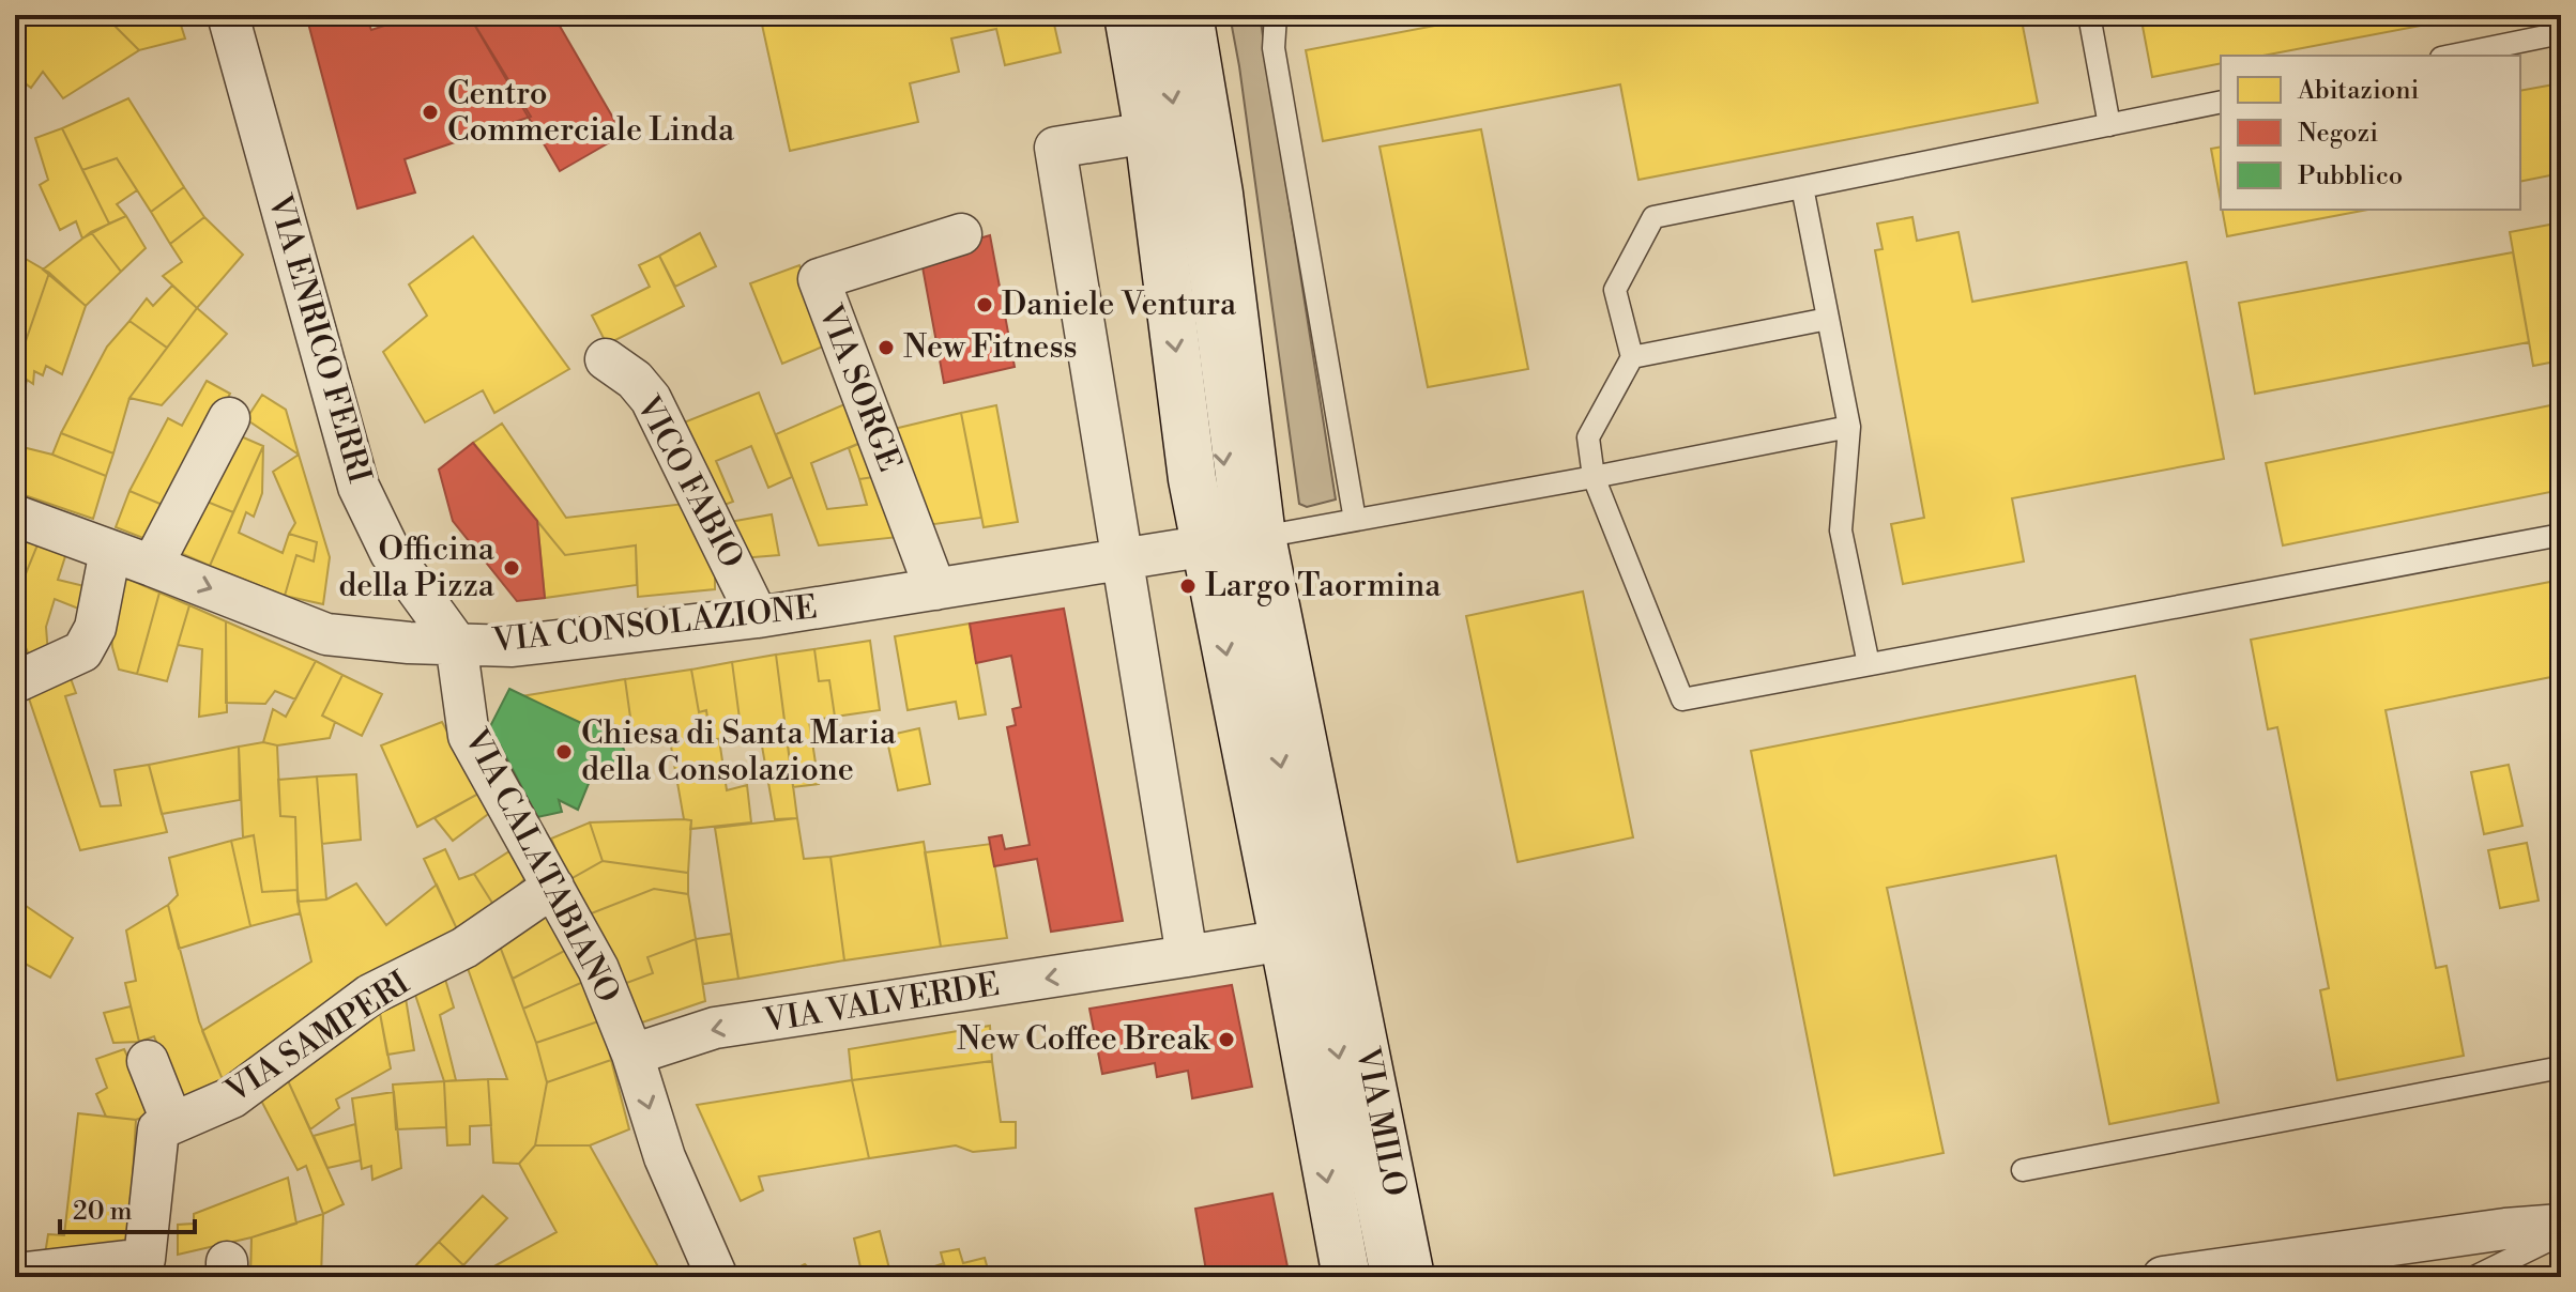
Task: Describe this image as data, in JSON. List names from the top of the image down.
{
  "streets": {
    "main road": ["VIA MILO"],
    "street": [
      "VIA ENRICO FERRI",
      "VIA SORGE",
      "VICO FABIO",
      "VIA CONSOLAZIONE",
      "VIA CALATABIANO",
      "VIA VALVERDE",
      "VIA SAMPERI"
    ]
  },
  "crossings": [
    ["VIA ENRICO FERRI", "VIA CONSOLAZIONE"],
    ["VIA ENRICO FERRI", "VIA CALATABIANO"],
    ["VIA SORGE", "VIA CONSOLAZIONE"],
    ["VICO FABIO", "VIA CONSOLAZIONE"],
    ["VIA CONSOLAZIONE", "VIA CALATABIANO"],
    ["VIA CALATABIANO", "VIA VALVERDE"],
    ["VIA CALATABIANO", "VIA SAMPERI"],
    ["VIA VALVERDE", "VIA MILO"]
  ],
  "one_way": ["VIA VALVERDE"],
  "places": [
    "Centro Commerciale Linda",
    "Daniele Ventura",
    "New Fitness",
    "Officina della Pizza",
    "Largo Taormina",
    "Chiesa di Santa Maria della Consolazione",
    "New Coffee Break"
  ],
  "legend": ["Abitazioni", "Negozi", "Pubblico"],
  "scale_bar": "20 m"
}
